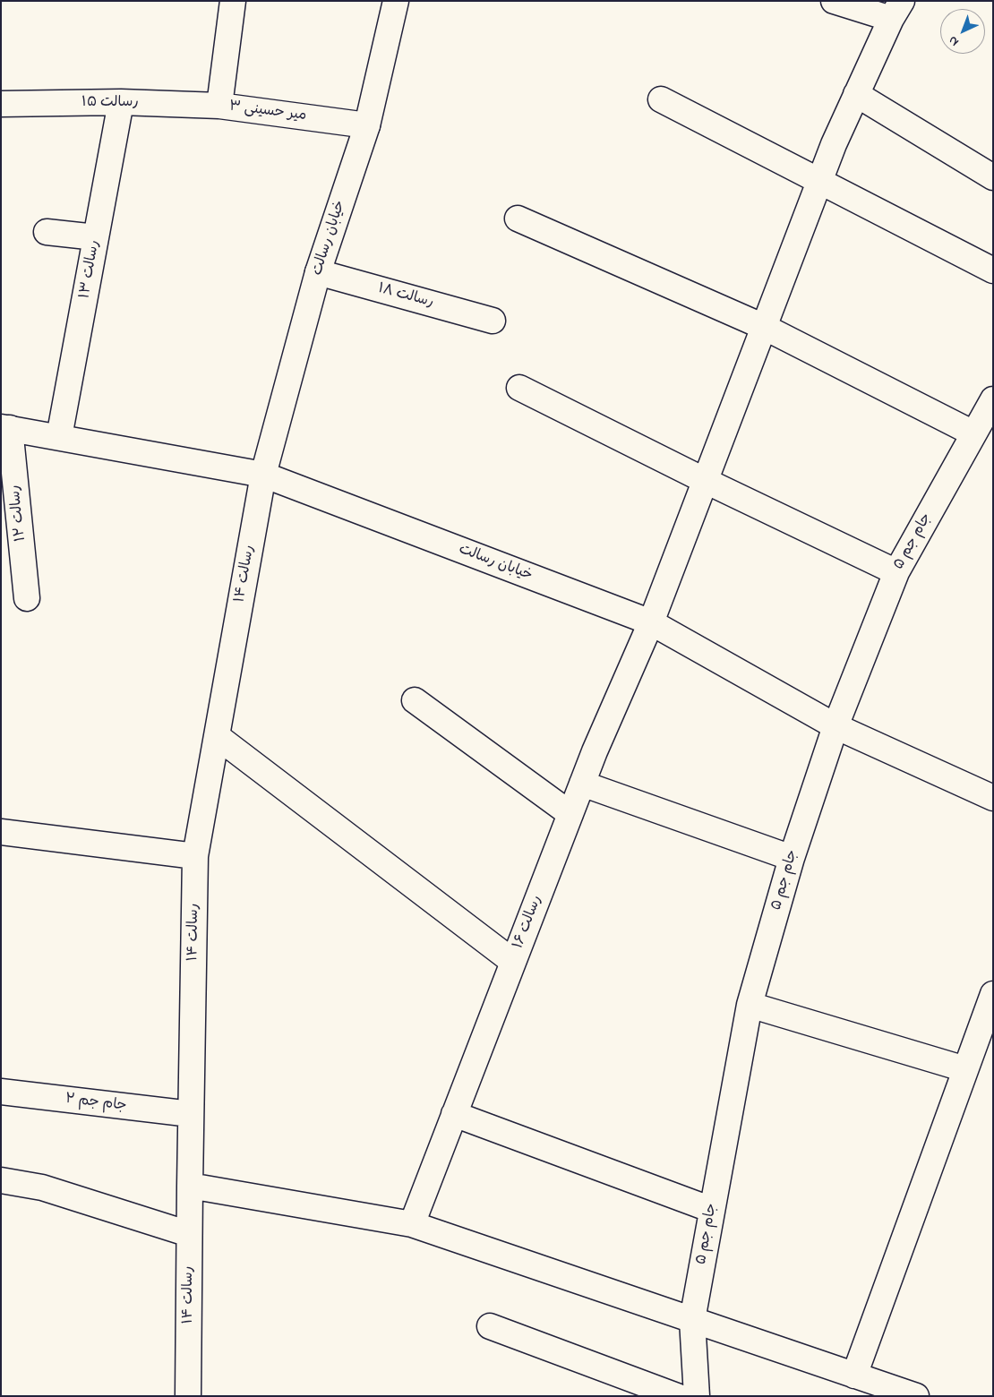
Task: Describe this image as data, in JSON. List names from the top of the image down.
{
  "streets": {
    "street": [
      "رسالت ۱۵",
      "میر حسینی ۳",
      "خیابان رسالت",
      "رسالت ۱۳",
      "رسالت ۱۸",
      "رسالت ۱۲",
      "جام جم ۵",
      "رسالت ۱۴",
      "رسالت ۱۶",
      "جام جم ۲"
    ]
  },
  "crossings": [
    ["رسالت ۱۵", "میر حسینی ۳"],
    ["رسالت ۱۵", "رسالت ۱۳"],
    ["میر حسینی ۳", "خیابان رسالت"],
    ["خیابان رسالت", "رسالت ۱۳"],
    ["خیابان رسالت", "رسالت ۱۸"],
    ["خیابان رسالت", "رسالت ۱۲"],
    ["خیابان رسالت", "جام جم ۵"],
    ["خیابان رسالت", "رسالت ۱۴"],
    ["خیابان رسالت", "رسالت ۱۶"],
    ["رسالت ۱۴", "جام جم ۲"]
  ],
  "north": "bottom left"
}
